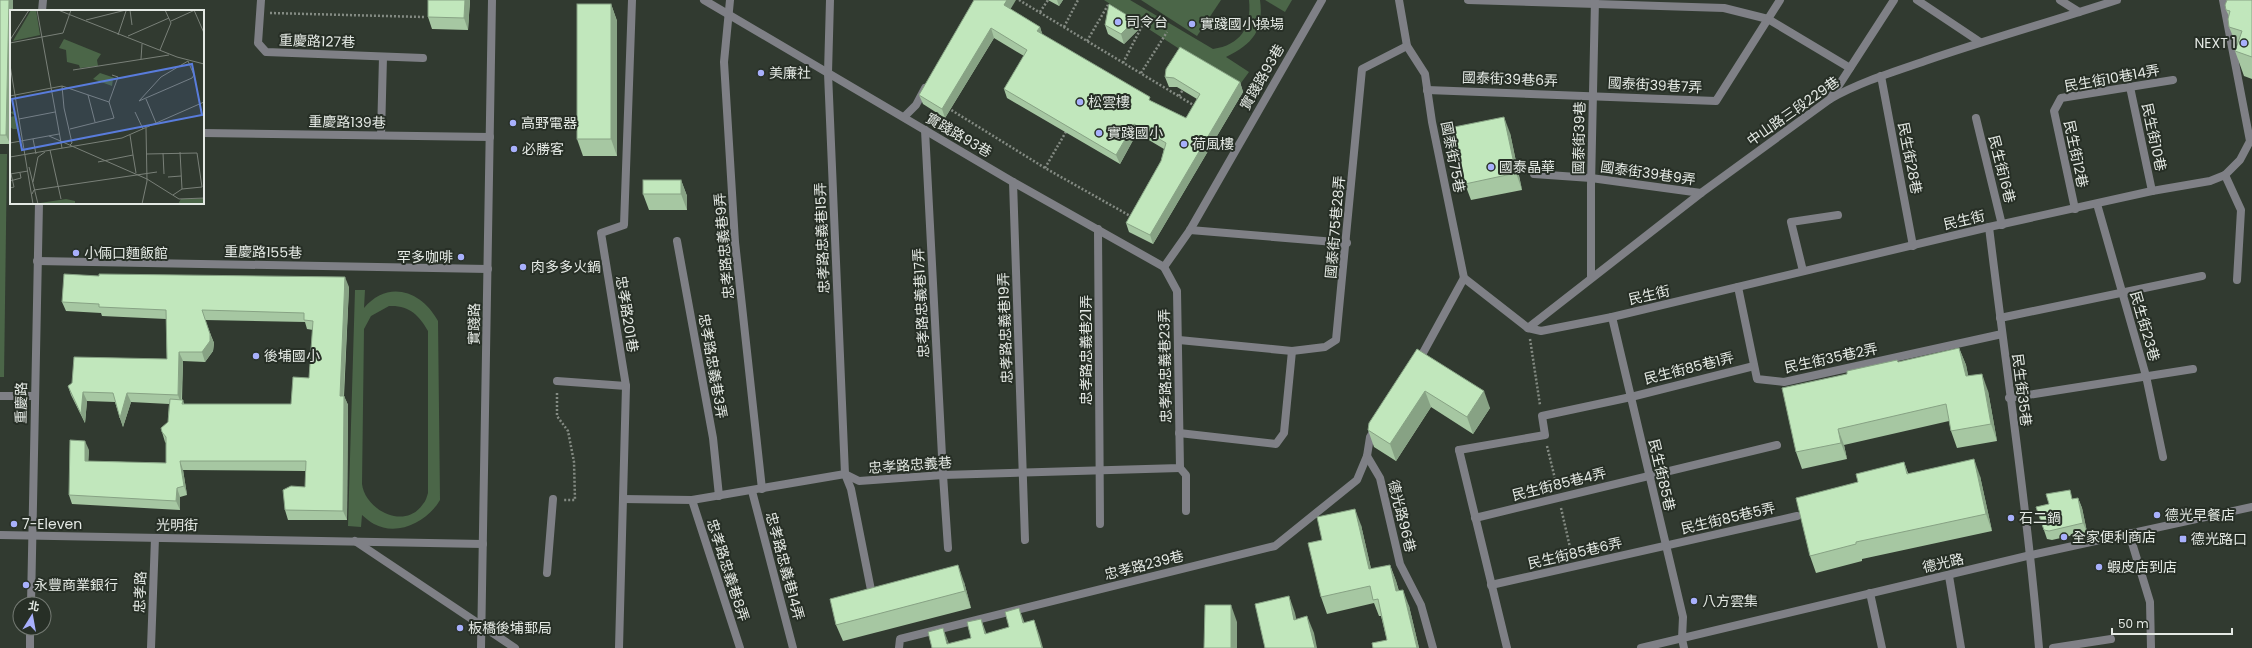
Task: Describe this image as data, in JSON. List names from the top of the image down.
{
  "streets": {
    "street": [
      "重慶路127巷",
      "實踐路93巷",
      "民生街10巷14弄",
      "國泰街39巷6弄",
      "國泰街39巷7弄",
      "中山路三段229巷",
      "重慶路139巷",
      "民生街10巷",
      "國泰街39巷",
      "民生街12巷",
      "國泰街75巷",
      "民生街28巷",
      "民生街16巷",
      "國泰街39巷9弄",
      "民生街",
      "國泰街75巷28弄",
      "忠孝路忠義巷15弄",
      "忠孝路忠義巷9弄",
      "重慶路155巷",
      "忠孝路忠義巷17弄",
      "忠孝路201巷",
      "實踐路",
      "民生街23巷",
      "忠孝路忠義巷19弄",
      "忠孝路忠義巷21弄",
      "民生街35巷2弄",
      "忠孝路忠義巷3弄",
      "忠孝路忠義巷23弄",
      "民生街85巷1弄",
      "民生街35巷",
      "重慶路",
      "忠孝路忠義巷",
      "民生街85巷",
      "民生街85巷4弄",
      "德光路96巷",
      "民生街85巷5弄",
      "光明街",
      "民生街85巷6弄",
      "德光路",
      "忠孝路239巷",
      "忠孝路忠義巷14弄",
      "忠孝路忠義巷8弄",
      "忠孝路"
    ]
  },
  "crossings": [
    ["實踐路93巷", "忠孝路忠義巷15弄"],
    ["實踐路93巷", "忠孝路忠義巷9弄"],
    ["實踐路93巷", "忠孝路忠義巷17弄"],
    ["實踐路93巷", "忠孝路忠義巷19弄"],
    ["實踐路93巷", "忠孝路忠義巷21弄"],
    ["實踐路93巷", "忠孝路忠義巷23弄"],
    ["民生街10巷14弄", "民生街10巷"],
    ["民生街10巷14弄", "民生街12巷"],
    ["國泰街39巷6弄", "國泰街39巷7弄"],
    ["國泰街39巷6弄", "國泰街39巷"],
    ["國泰街39巷6弄", "國泰街75巷"],
    ["國泰街39巷7弄", "國泰街39巷"],
    ["中山路三段229巷", "國泰街39巷"],
    ["中山路三段229巷", "民生街28巷"],
    ["中山路三段229巷", "國泰街39巷9弄"],
    ["中山路三段229巷", "民生街"],
    ["重慶路139巷", "實踐路"],
    ["民生街10巷", "民生街"],
    ["國泰街39巷", "國泰街39巷9弄"],
    ["民生街12巷", "民生街"],
    ["國泰街75巷", "國泰街75巷28弄"],
    ["民生街28巷", "民生街"],
    ["民生街16巷", "民生街"],
    ["民生街", "民生街23巷"],
    ["民生街", "民生街35巷2弄"],
    ["民生街", "民生街35巷"],
    ["民生街", "民生街85巷"],
    ["國泰街75巷28弄", "忠孝路忠義巷23弄"],
    ["忠孝路忠義巷15弄", "忠孝路忠義巷"],
    ["忠孝路忠義巷9弄", "忠孝路忠義巷"],
    ["重慶路155巷", "實踐路"],
    ["重慶路155巷", "重慶路"],
    ["忠孝路忠義巷17弄", "忠孝路忠義巷"],
    ["忠孝路201巷", "忠孝路忠義巷"],
    ["實踐路", "光明街"],
    ["忠孝路忠義巷19弄", "忠孝路忠義巷"],
    ["忠孝路忠義巷21弄", "忠孝路忠義巷"],
    ["民生街35巷2弄", "民生街85巷1弄"],
    ["民生街35巷2弄", "民生街35巷"],
    ["忠孝路忠義巷3弄", "忠孝路忠義巷"],
    ["忠孝路忠義巷23弄", "忠孝路忠義巷"],
    ["民生街85巷1弄", "民生街85巷"],
    ["民生街35巷", "德光路"],
    ["重慶路", "光明街"],
    ["忠孝路忠義巷", "忠孝路忠義巷14弄"],
    ["忠孝路忠義巷", "忠孝路忠義巷8弄"],
    ["民生街85巷", "民生街85巷4弄"],
    ["民生街85巷", "民生街85巷5弄"],
    ["民生街85巷", "民生街85巷6弄"],
    ["民生街85巷", "德光路"],
    ["德光路96巷", "忠孝路239巷"],
    ["民生街85巷5弄", "民生街85巷6弄"],
    ["光明街", "忠孝路"]
  ],
  "places": {
    "other": [
      "司令台",
      "實踐國小操場",
      "NEXT 1",
      "美廉社",
      "松雲樓",
      "高野電器",
      "實踐國小",
      "荷風樓",
      "必勝客",
      "國泰晶華",
      "小倆口麵飯館",
      "罕多咖啡",
      "肉多多火鍋",
      "後埔國小",
      "德光早餐店",
      "石二鍋",
      "7-Eleven",
      "全家便利商店",
      "蝦皮店到店",
      "永豐商業銀行",
      "八方雲集",
      "板橋後埔郵局"
    ],
    "transit": ["德光路口"]
  },
  "scale_bar": "50 m",
  "north": "top"
}
